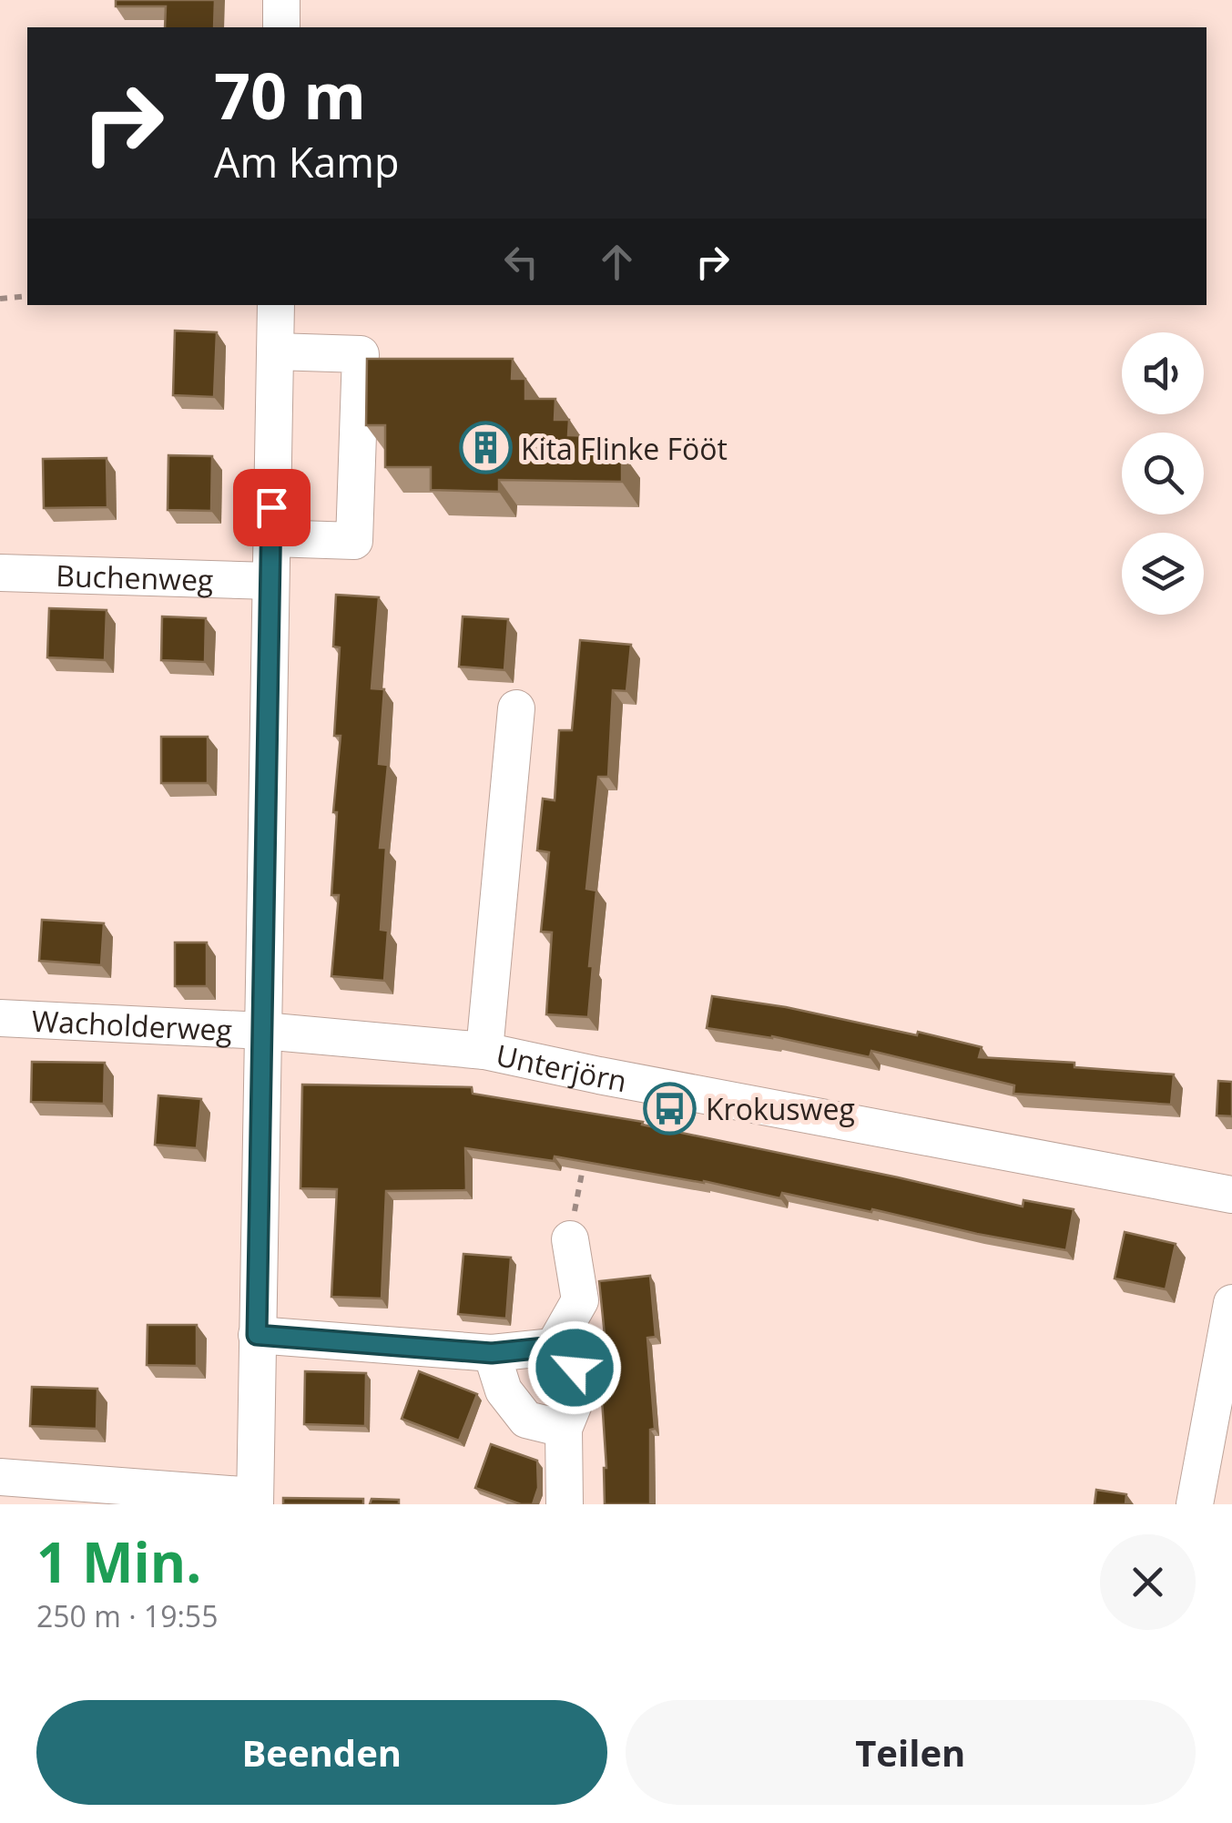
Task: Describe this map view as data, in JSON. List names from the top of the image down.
{
  "streets": {
    "street": ["Buchenweg", "Wacholderweg", "Unterjörn"]
  },
  "crossings": [
    ["Wacholderweg", "Unterjörn"]
  ],
  "places": {
    "building": ["Kita Flinke Fööt"],
    "bus stop": ["Krokusweg"]
  },
  "page": {
    "turn": ["70 m", "Am Kamp"],
    "heading": ["1 Min.", "250 m · 19:55"],
    "buttons": ["Beenden", "Teilen"]
  }
}
